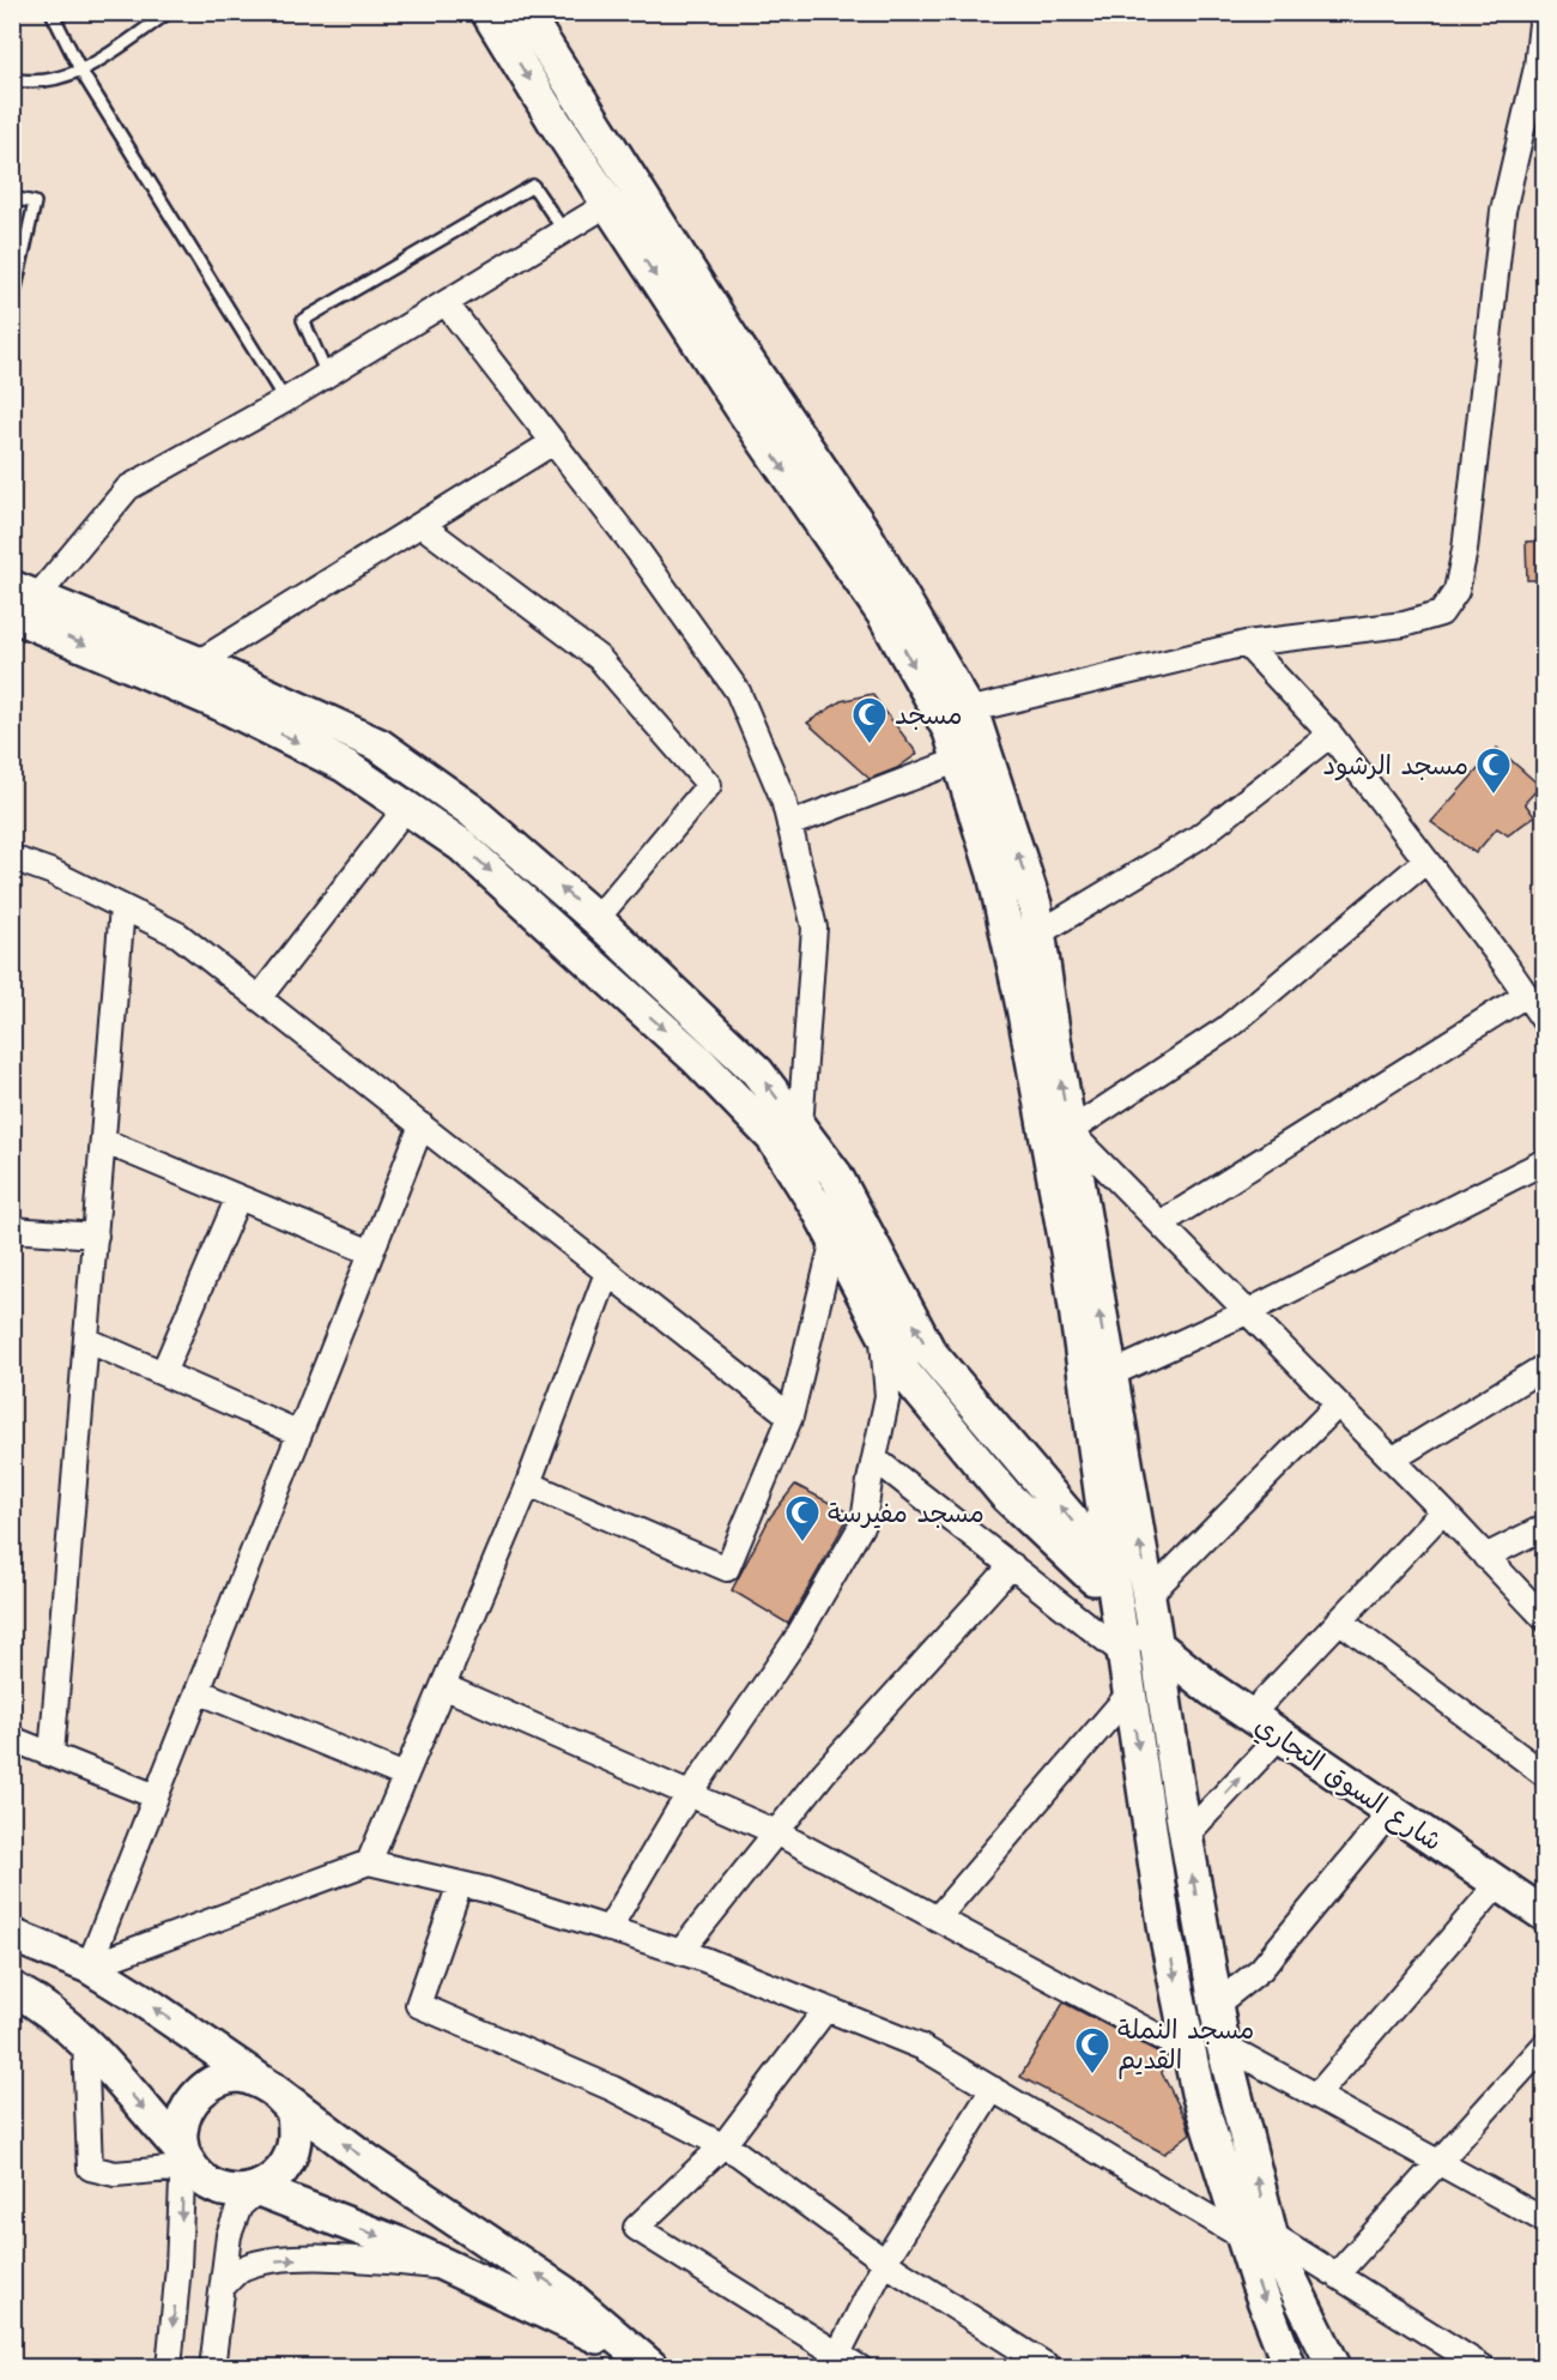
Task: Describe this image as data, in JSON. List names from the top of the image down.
{
  "streets": {
    "street": ["شارع السوق التجاري"]
  },
  "places": {
    "mosque": [
      "مسجد",
      "مسجد الرشود",
      "مسجد مفيرسة",
      "مسجد النملة القديم"
    ]
  }
}
